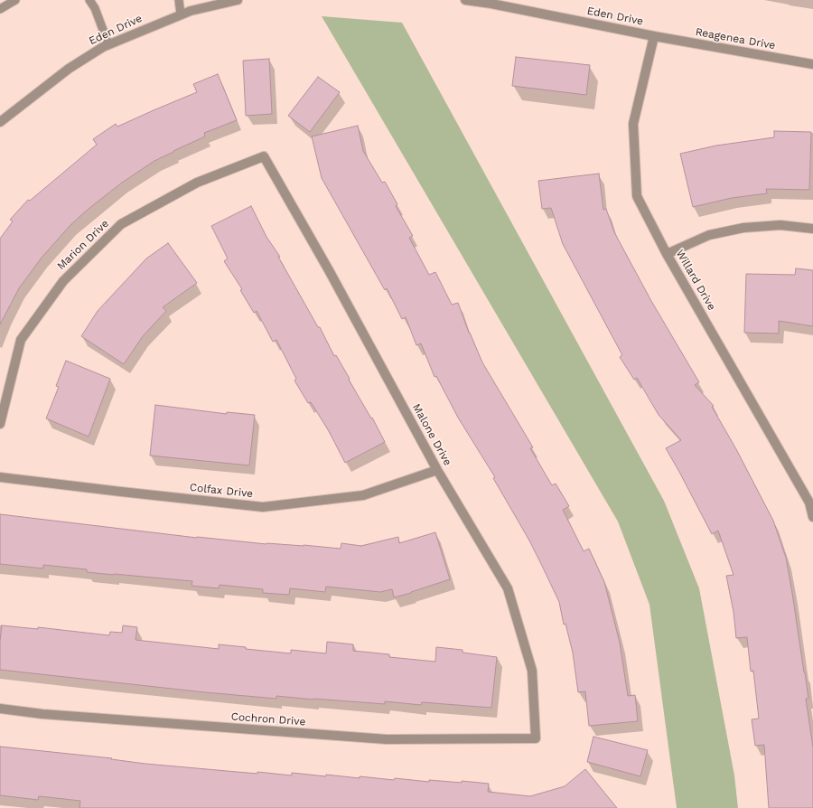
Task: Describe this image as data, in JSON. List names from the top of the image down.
{
  "streets": {
    "street": [
      "Eden Drive",
      "Reagenea Drive",
      "Marion Drive",
      "Willard Drive",
      "Malone Drive",
      "Colfax Drive",
      "Cochron Drive"
    ]
  },
  "crossings": [
    ["Eden Drive", "Reagenea Drive"],
    ["Eden Drive", "Willard Drive"],
    ["Reagenea Drive", "Willard Drive"],
    ["Marion Drive", "Malone Drive"],
    ["Malone Drive", "Colfax Drive"],
    ["Malone Drive", "Cochron Drive"]
  ]
}
